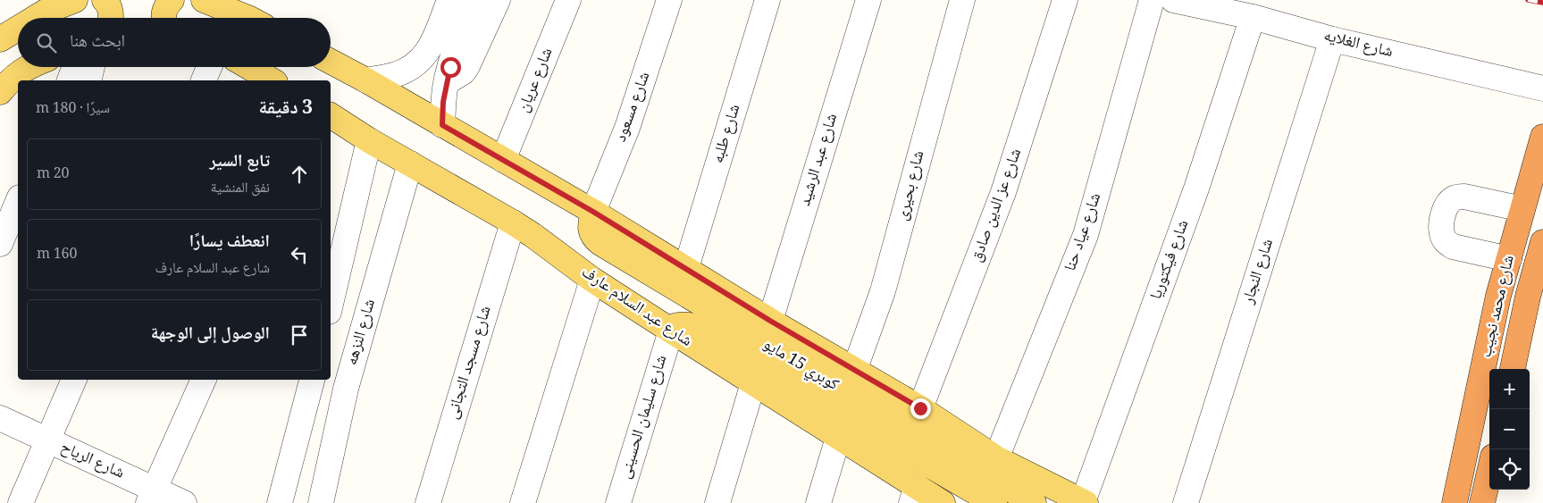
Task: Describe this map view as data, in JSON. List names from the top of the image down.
{
  "streets": {
    "highway": ["شارع محمد نجيب"],
    "main road": ["شارع عبد السلام عارف", "كوبري 15 مايو"],
    "street": [
      "شارع الغلايه",
      "شارع عريان",
      "شارع مسعود",
      "شارع طلبه",
      "شارع عبد الرشيد",
      "شارع بحيرى",
      "شارع عز الدين صادق",
      "شارع عياد حنا",
      "شارع فيكتوريا",
      "شارع النجار",
      "شارع النزهه",
      "شارع مسجد التجانى",
      "شارع سليمان الحسينى",
      "شارع الرياح"
    ]
  },
  "crossings": [
    ["شارع الغلايه", "شارع فيكتوريا"],
    ["شارع الغلايه", "شارع النجار"],
    ["شارع مسعود", "كوبري 15 مايو"],
    ["شارع عبد الرشيد", "كوبري 15 مايو"],
    ["شارع عبد السلام عارف", "شارع النزهه"],
    ["شارع عبد السلام عارف", "شارع مسجد التجانى"],
    ["شارع عبد السلام عارف", "كوبري 15 مايو"],
    ["شارع عبد السلام عارف", "شارع سليمان الحسينى"],
    ["كوبري 15 مايو", "شارع سليمان الحسينى"]
  ],
  "page": {
    "search": "ابحث هنا",
    "heading": ["3 دقيقة", "سيرًا · 180 m"],
    "list": [
      ["تابع السير", "نفق المنشية", "20 m"],
      ["انعطف يسارًا", "شارع عبد السلام عارف", "160 m"],
      "الوصول إلى الوجهة"
    ],
    "map_buttons": ["+", "−"]
  }
}
